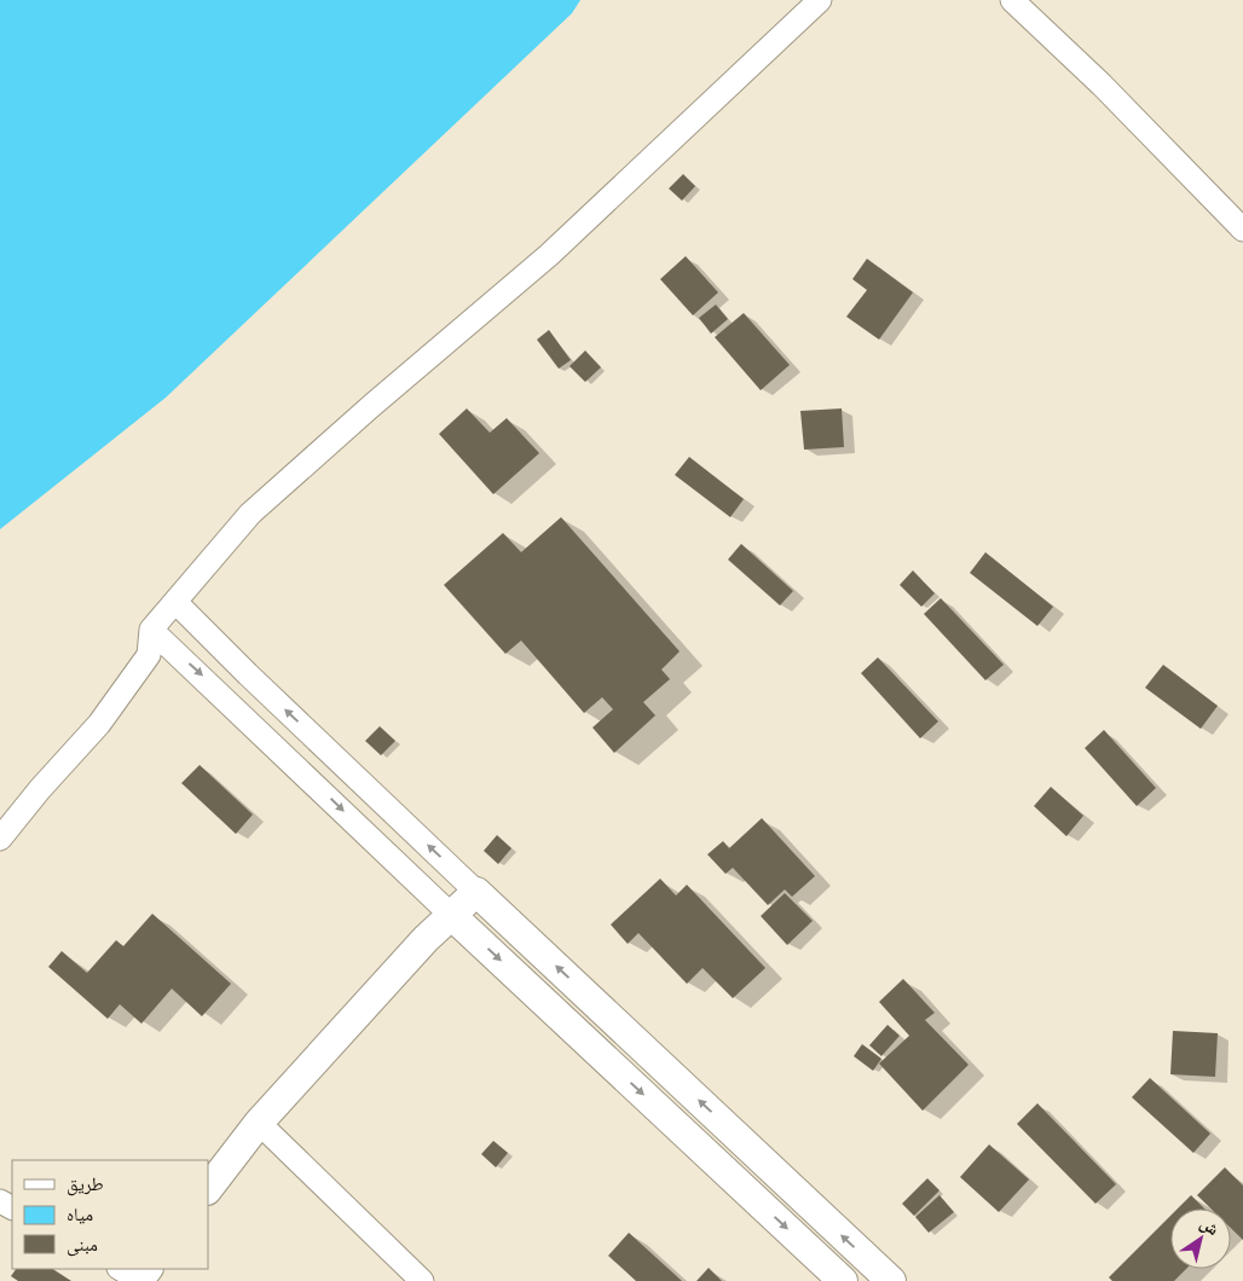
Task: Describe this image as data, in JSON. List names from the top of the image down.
{
  "legend": ["طريق", "مياه", "مبنى"],
  "north": "top right"
}
